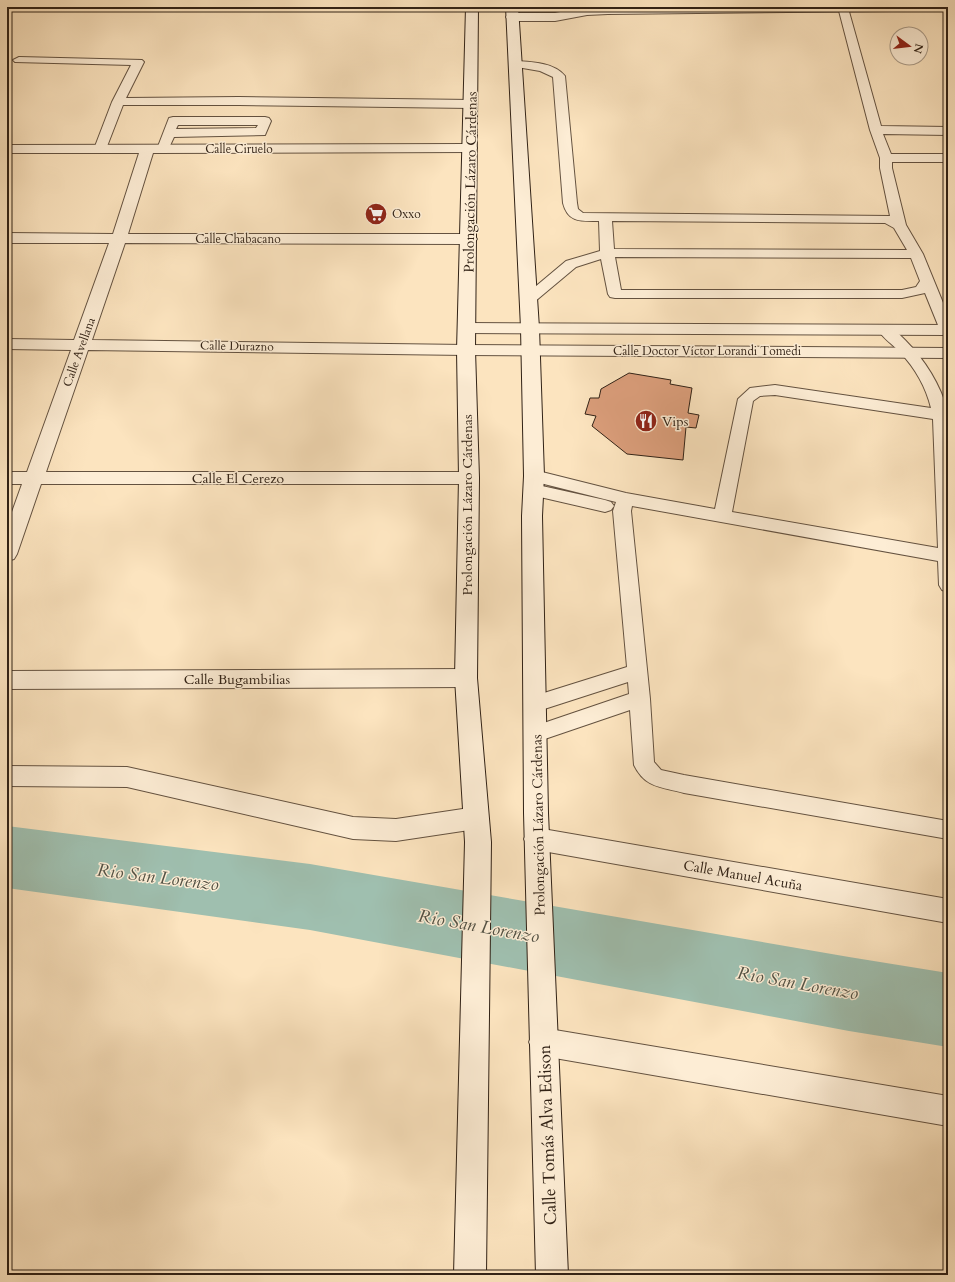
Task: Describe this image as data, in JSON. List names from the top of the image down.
{
  "streets": {
    "street": [
      "Calle Ciruelo",
      "Prolongación Lázaro Cárdenas",
      "Calle Chabacano",
      "Calle Durazno",
      "Calle Doctor Víctor Lorandi Tomedi",
      "Calle Avellana",
      "Calle El Cerezo",
      "Calle Bugambilias",
      "Calle Manuel Acuña",
      "Calle Tomás Alva Edison"
    ]
  },
  "crossings": [
    ["Calle Ciruelo", "Prolongación Lázaro Cárdenas"],
    ["Calle Ciruelo", "Calle Avellana"],
    ["Prolongación Lázaro Cárdenas", "Calle Chabacano"],
    ["Prolongación Lázaro Cárdenas", "Calle Durazno"],
    ["Prolongación Lázaro Cárdenas", "Calle Doctor Víctor Lorandi Tomedi"],
    ["Prolongación Lázaro Cárdenas", "Calle El Cerezo"],
    ["Prolongación Lázaro Cárdenas", "Calle Bugambilias"],
    ["Prolongación Lázaro Cárdenas", "Calle Manuel Acuña"],
    ["Prolongación Lázaro Cárdenas", "Calle Tomás Alva Edison"],
    ["Calle Chabacano", "Calle Avellana"],
    ["Calle Durazno", "Calle Doctor Víctor Lorandi Tomedi"],
    ["Calle Durazno", "Calle Avellana"],
    ["Calle Avellana", "Calle El Cerezo"]
  ],
  "water": ["Rio San Lorenzo"],
  "places": {
    "supermarket": ["Oxxo"],
    "restaurant": ["Vips"]
  },
  "north": "right"
}
